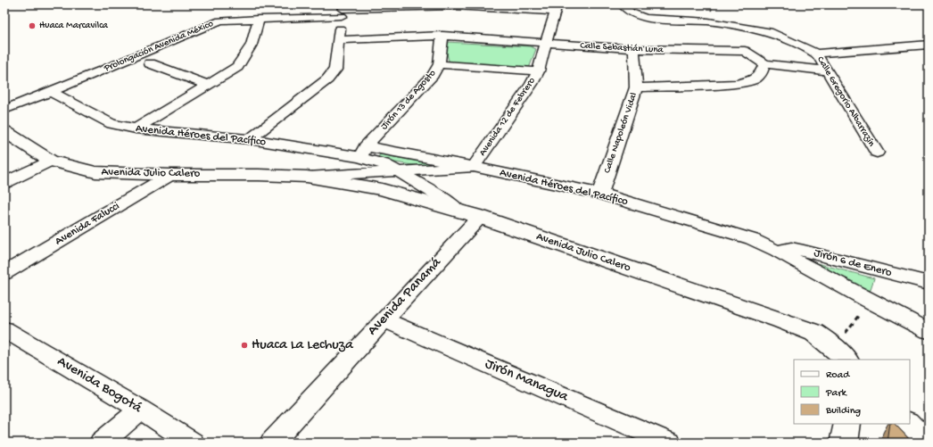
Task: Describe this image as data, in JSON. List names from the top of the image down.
{
  "streets": {
    "street": [
      "Prolongación Avenida México",
      "Calle Sebastián Luna",
      "Jirón 13 de Agosto",
      "Calle Gregorio Albarrazín",
      "Avenida 12 de Febrero",
      "Calle Napoleón Vidal",
      "Avenida Héroes del Pacífico",
      "Avenida Julio Calero",
      "Avenida Falucci",
      "Jirón 6 de Enero",
      "Avenida Panamá",
      "Jirón Managua",
      "Avenida Bogotá"
    ]
  },
  "crossings": [
    ["Prolongación Avenida México", "Avenida 12 de Febrero"],
    ["Prolongación Avenida México", "Avenida Héroes del Pacífico"],
    ["Calle Sebastián Luna", "Jirón 13 de Agosto"],
    ["Calle Sebastián Luna", "Avenida 12 de Febrero"],
    ["Calle Sebastián Luna", "Calle Napoleón Vidal"],
    ["Jirón 13 de Agosto", "Avenida Héroes del Pacífico"],
    ["Avenida 12 de Febrero", "Avenida Héroes del Pacífico"],
    ["Avenida 12 de Febrero", "Avenida Julio Calero"],
    ["Calle Napoleón Vidal", "Avenida Héroes del Pacífico"],
    ["Avenida Héroes del Pacífico", "Avenida Julio Calero"],
    ["Avenida Héroes del Pacífico", "Jirón 6 de Enero"],
    ["Avenida Julio Calero", "Avenida Falucci"],
    ["Avenida Julio Calero", "Avenida Panamá"],
    ["Avenida Panamá", "Jirón Managua"]
  ],
  "places": ["Huaca Marcavilca", "Huaca La Lechuza"],
  "legend": ["Road", "Park", "Building"]
}
